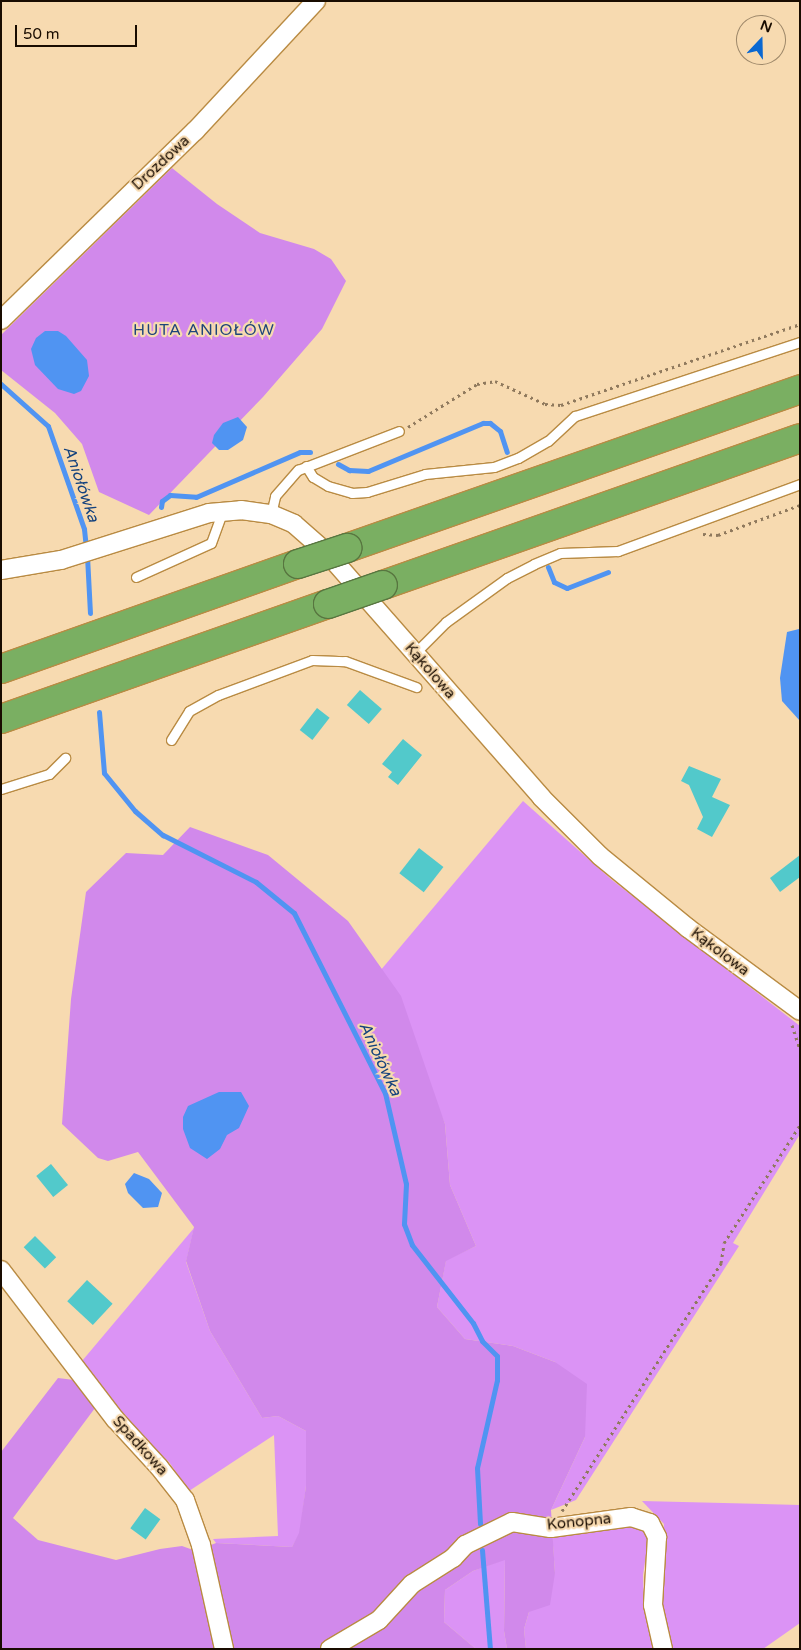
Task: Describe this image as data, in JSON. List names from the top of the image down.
{
  "streets": {
    "street": [
      "Drozdowa",
      "Kąkolowa",
      "Spadkowa",
      "Konopna"
    ]
  },
  "districts": ["HUTA ANIOŁÓW"],
  "water": ["Aniołówka"],
  "scale_bar": "50 m",
  "north": "top"
}
